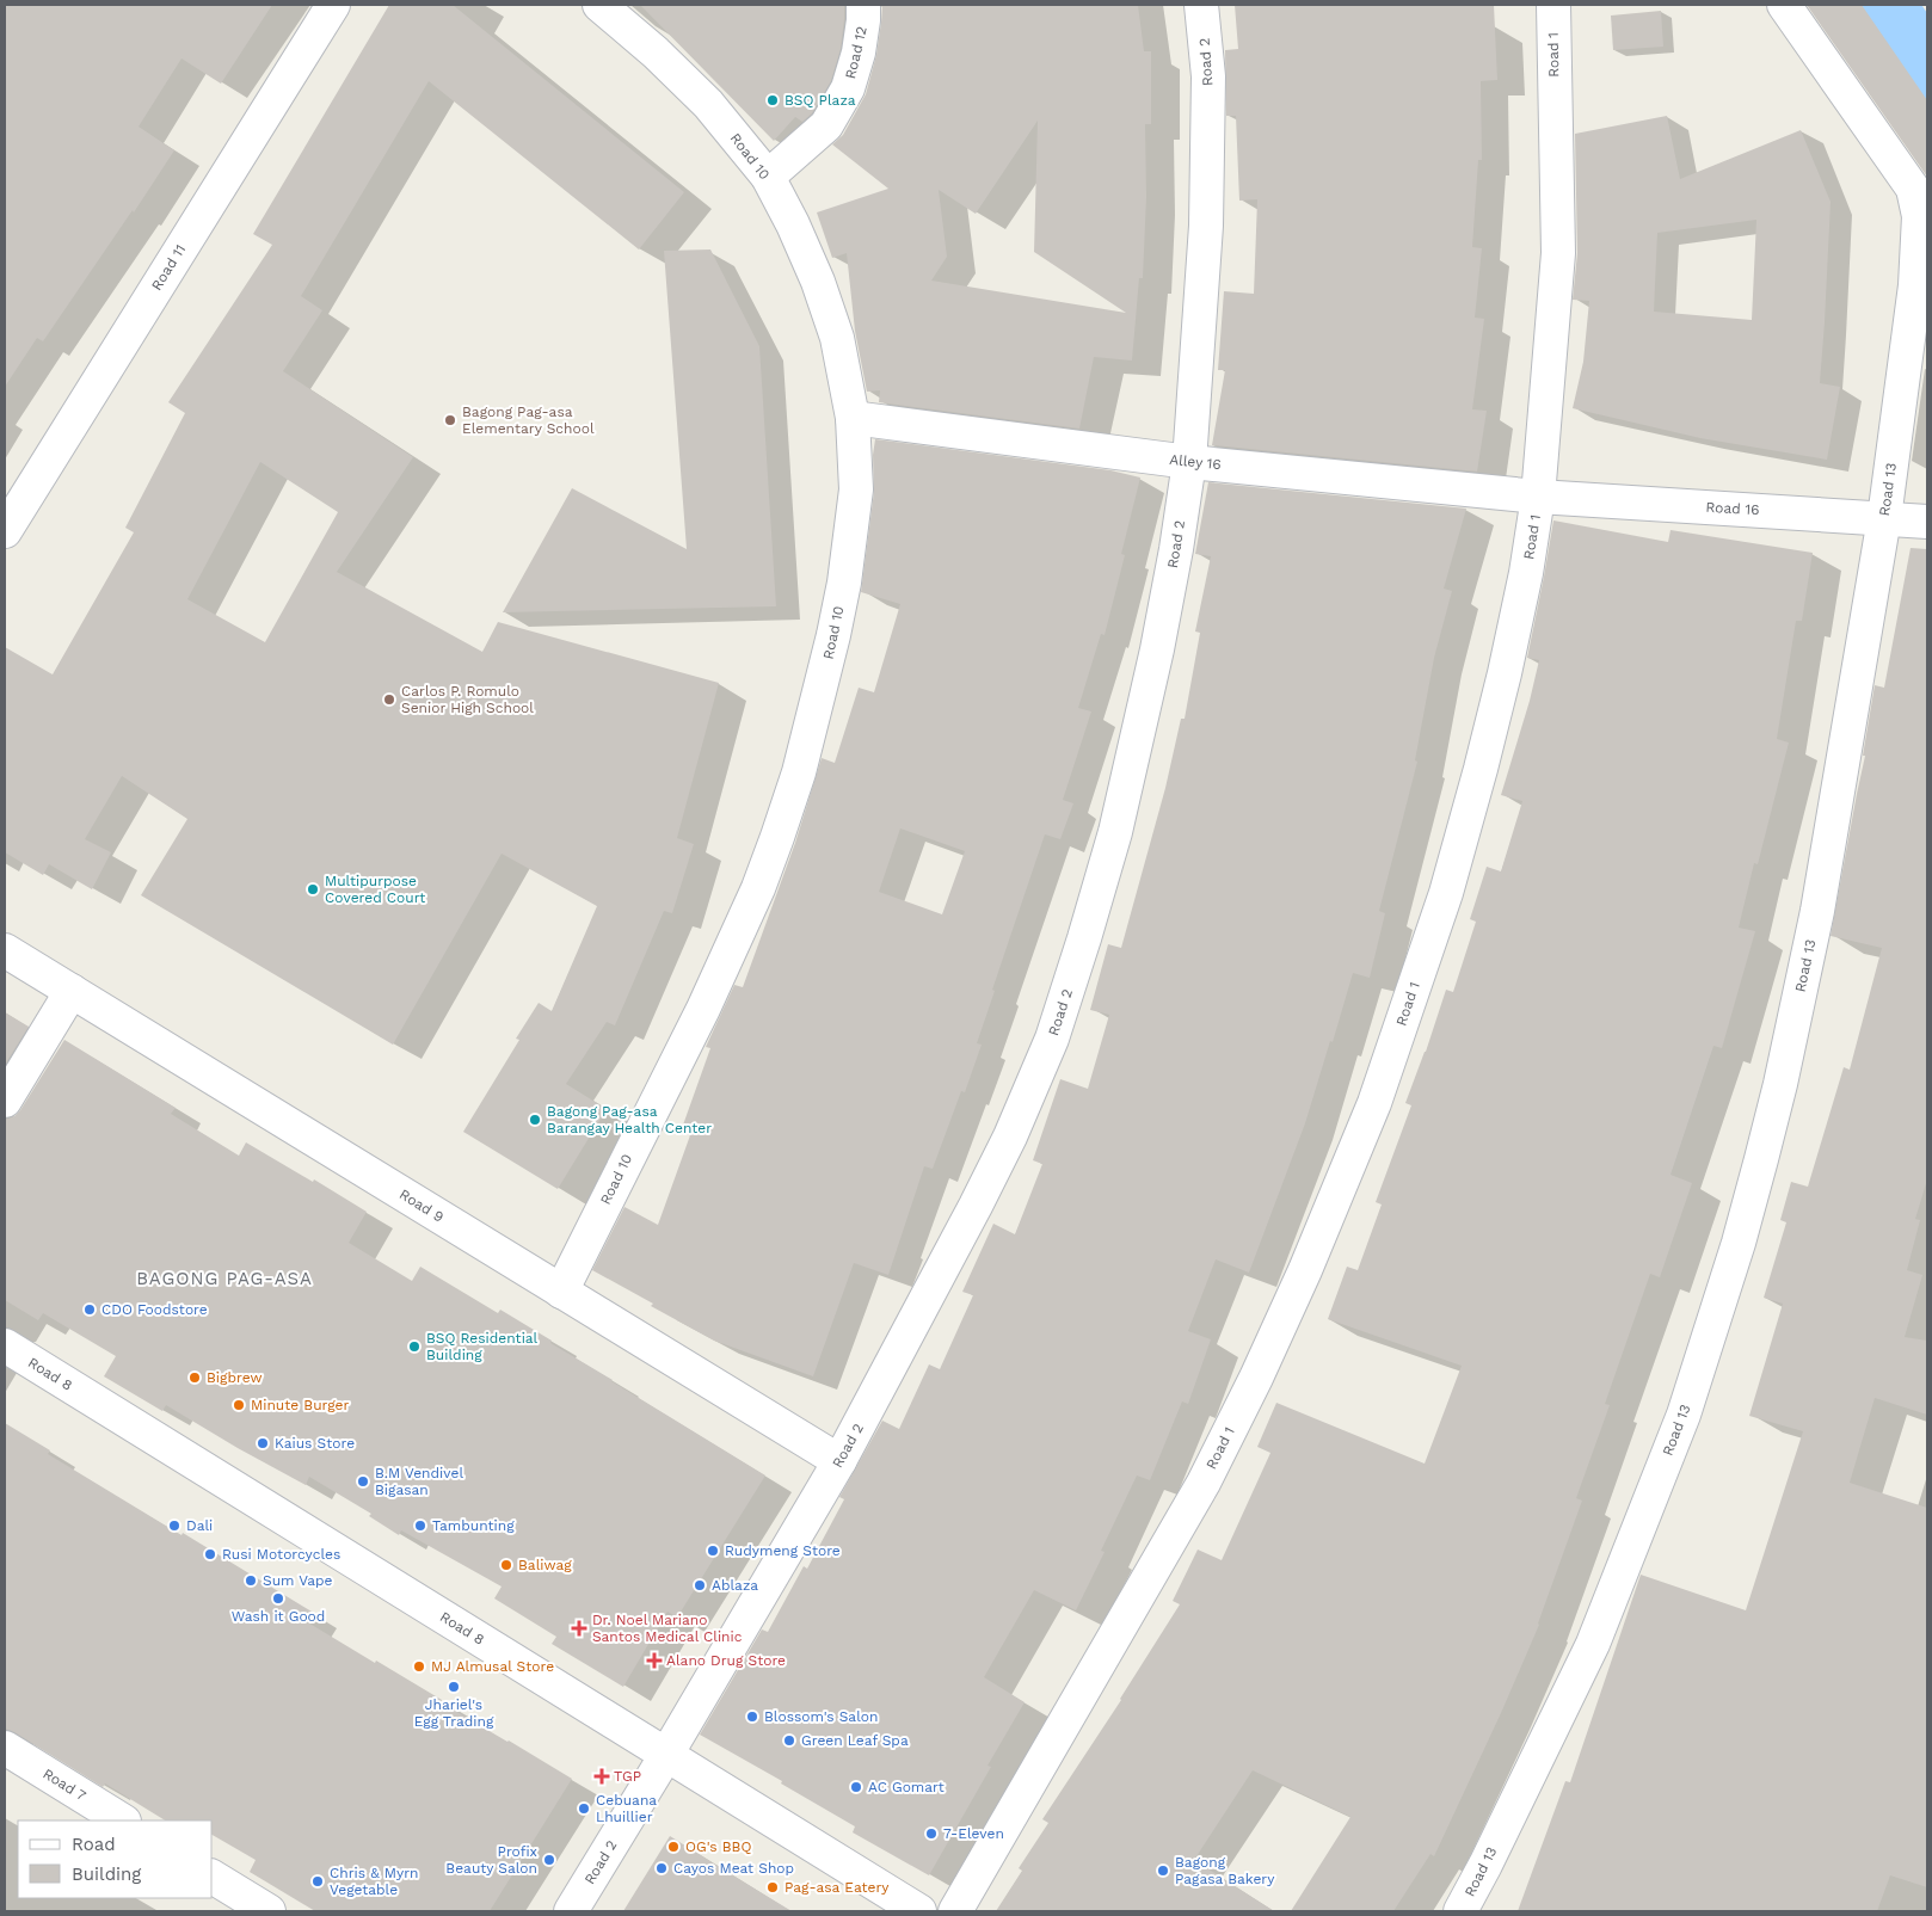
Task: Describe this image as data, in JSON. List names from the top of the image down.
{
  "streets": {
    "street": [
      "Road 12",
      "Road 1",
      "Road 2",
      "Road 10",
      "Road 11",
      "Alley 16",
      "Road 13",
      "Road 16",
      "Road 9",
      "Road 8",
      "Road 7"
    ]
  },
  "crossings": [
    ["Road 12", "Road 10"],
    ["Road 1", "Alley 16"],
    ["Road 1", "Road 16"],
    ["Road 2", "Alley 16"],
    ["Road 2", "Road 9"],
    ["Road 2", "Road 8"],
    ["Road 10", "Alley 16"],
    ["Road 10", "Road 9"],
    ["Alley 16", "Road 16"],
    ["Road 13", "Road 16"]
  ],
  "districts": ["BAGONG PAG-ASA"],
  "places": {
    "other": [
      "BSQ Plaza",
      "Bagong Pag-asa Elementary School",
      "Carlos P. Romulo Senior High School",
      "Multipurpose Covered Court",
      "Bagong Pag-asa Barangay Health Center",
      "CDO Foodstore",
      "BSQ Residential Building",
      "Bigbrew",
      "Minute Burger",
      "Kaius Store",
      "B.M Vendivel Bigasan",
      "Dali",
      "Tambunting",
      "Rudymeng Store",
      "Rusi Motorcycles",
      "Baliwag",
      "Sum Vape",
      "Ablaza",
      "Wash it Good",
      "MJ Almusal Store",
      "Jhariel's Egg Trading",
      "Blossom's Salon",
      "Green Leaf Spa",
      "AC Gomart",
      "Cebuana Lhuillier",
      "7-Eleven",
      "OG's BBQ",
      "Profix Beauty Salon",
      "Cayos Meat Shop",
      "Bagong Pagasa Bakery",
      "Chris & Myrn Vegetable",
      "Pag-asa Eatery"
    ],
    "health": ["Dr. Noel Mariano Santos Medical Clinic", "Alano Drug Store", "TGP"]
  },
  "legend": ["Road", "Building"]
}
